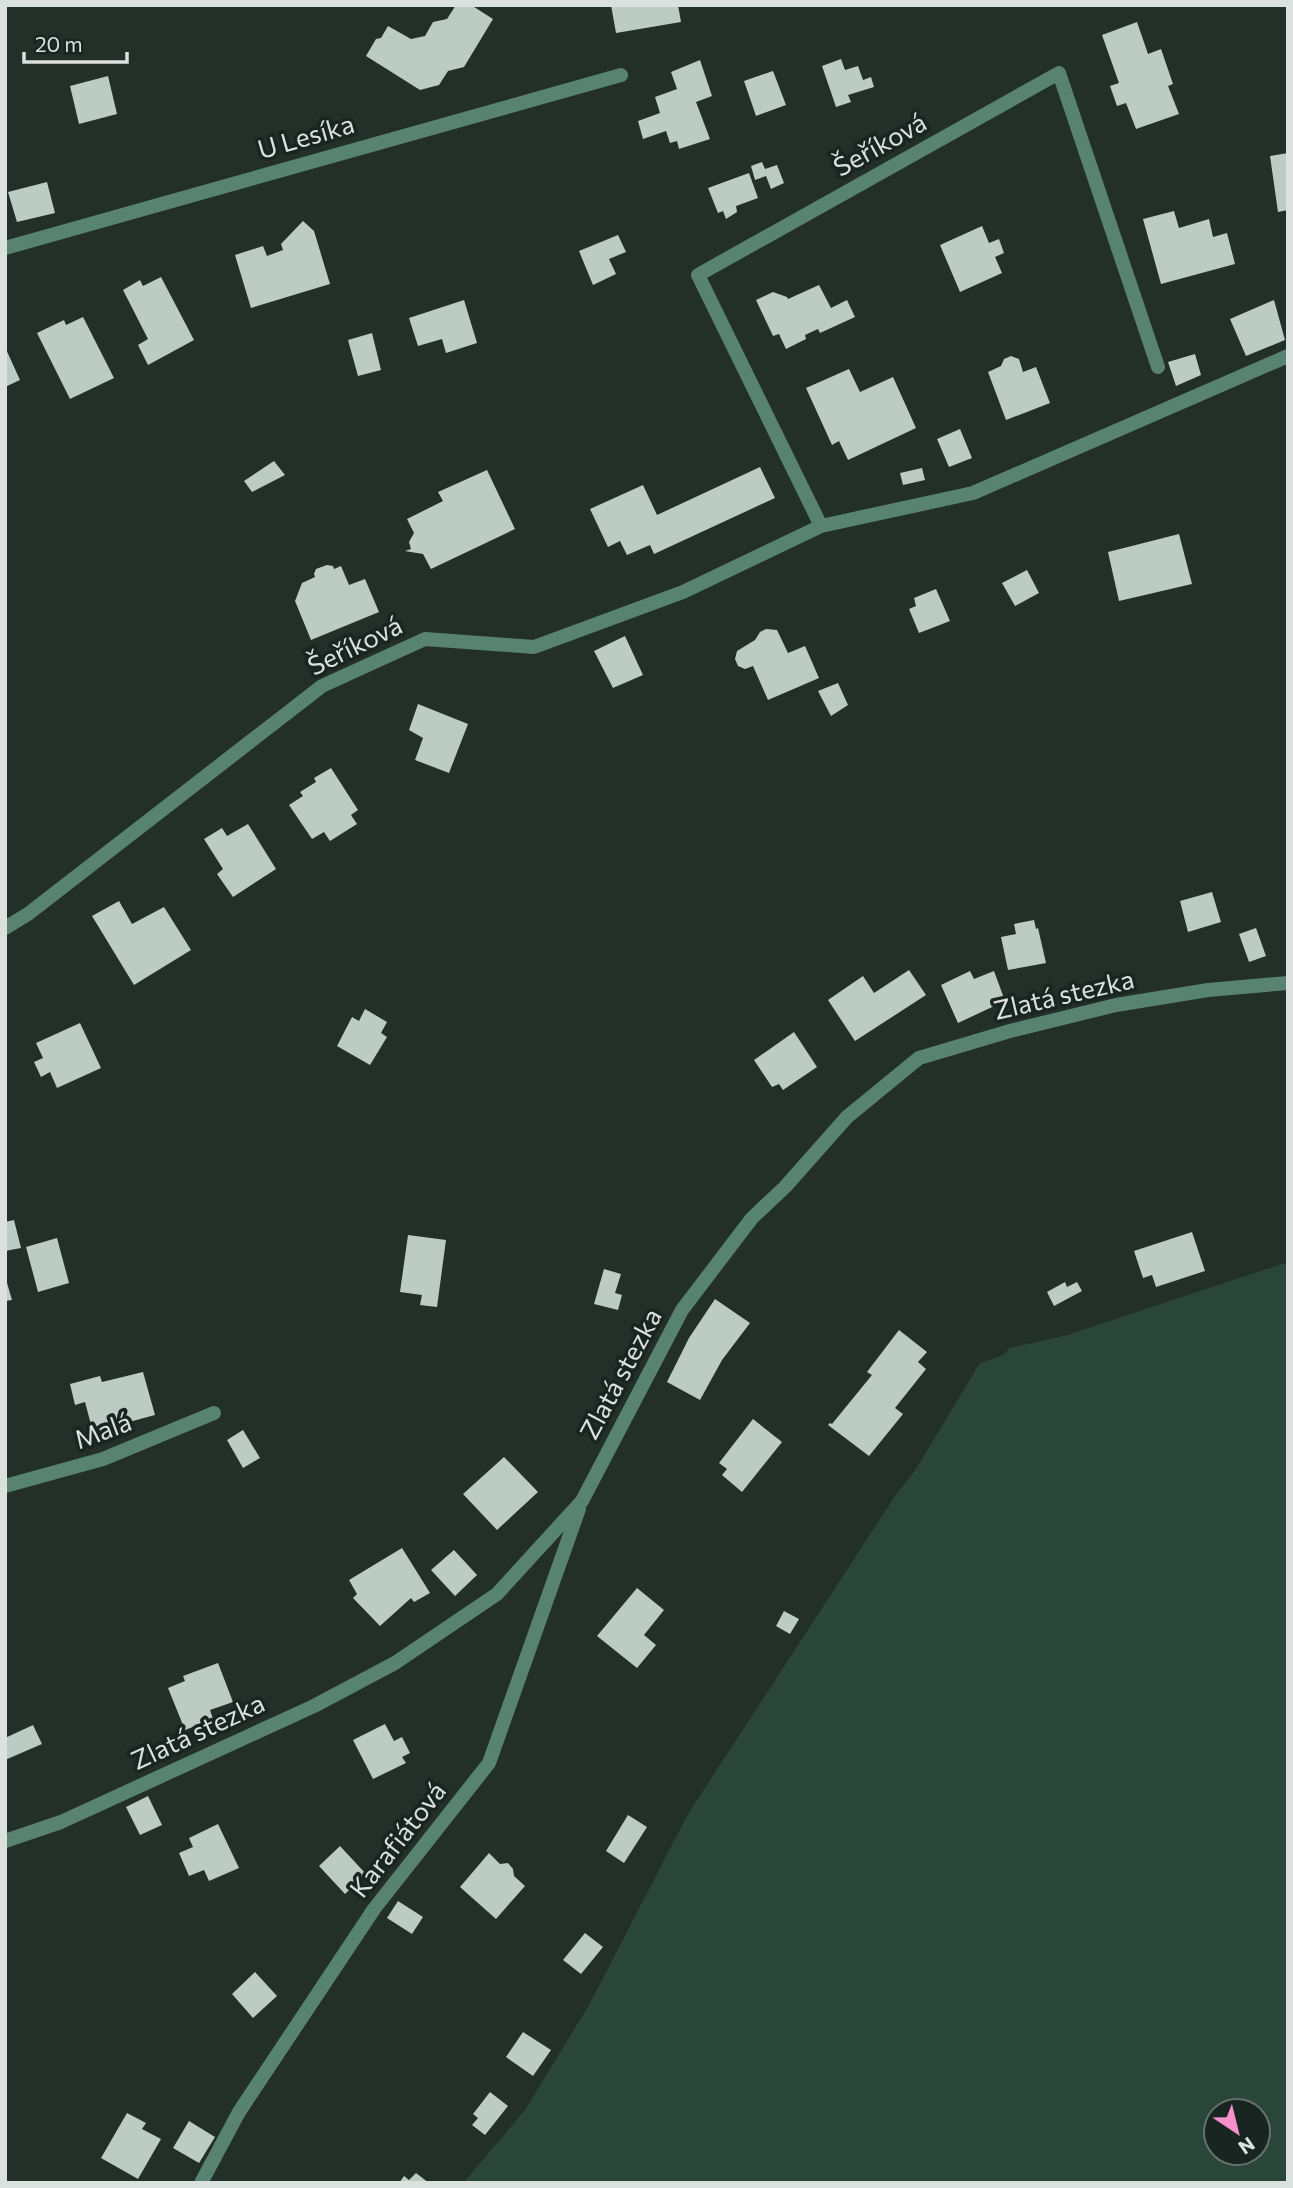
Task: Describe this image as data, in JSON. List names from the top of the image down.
{
  "streets": {
    "street": [
      "U Lesíka",
      "Šeříková",
      "Zlatá stezka",
      "Malá",
      "Karafiátová"
    ]
  },
  "crossings": [
    ["Zlatá stezka", "Karafiátová"]
  ],
  "scale_bar": "20 m",
  "north": "bottom right"
}
